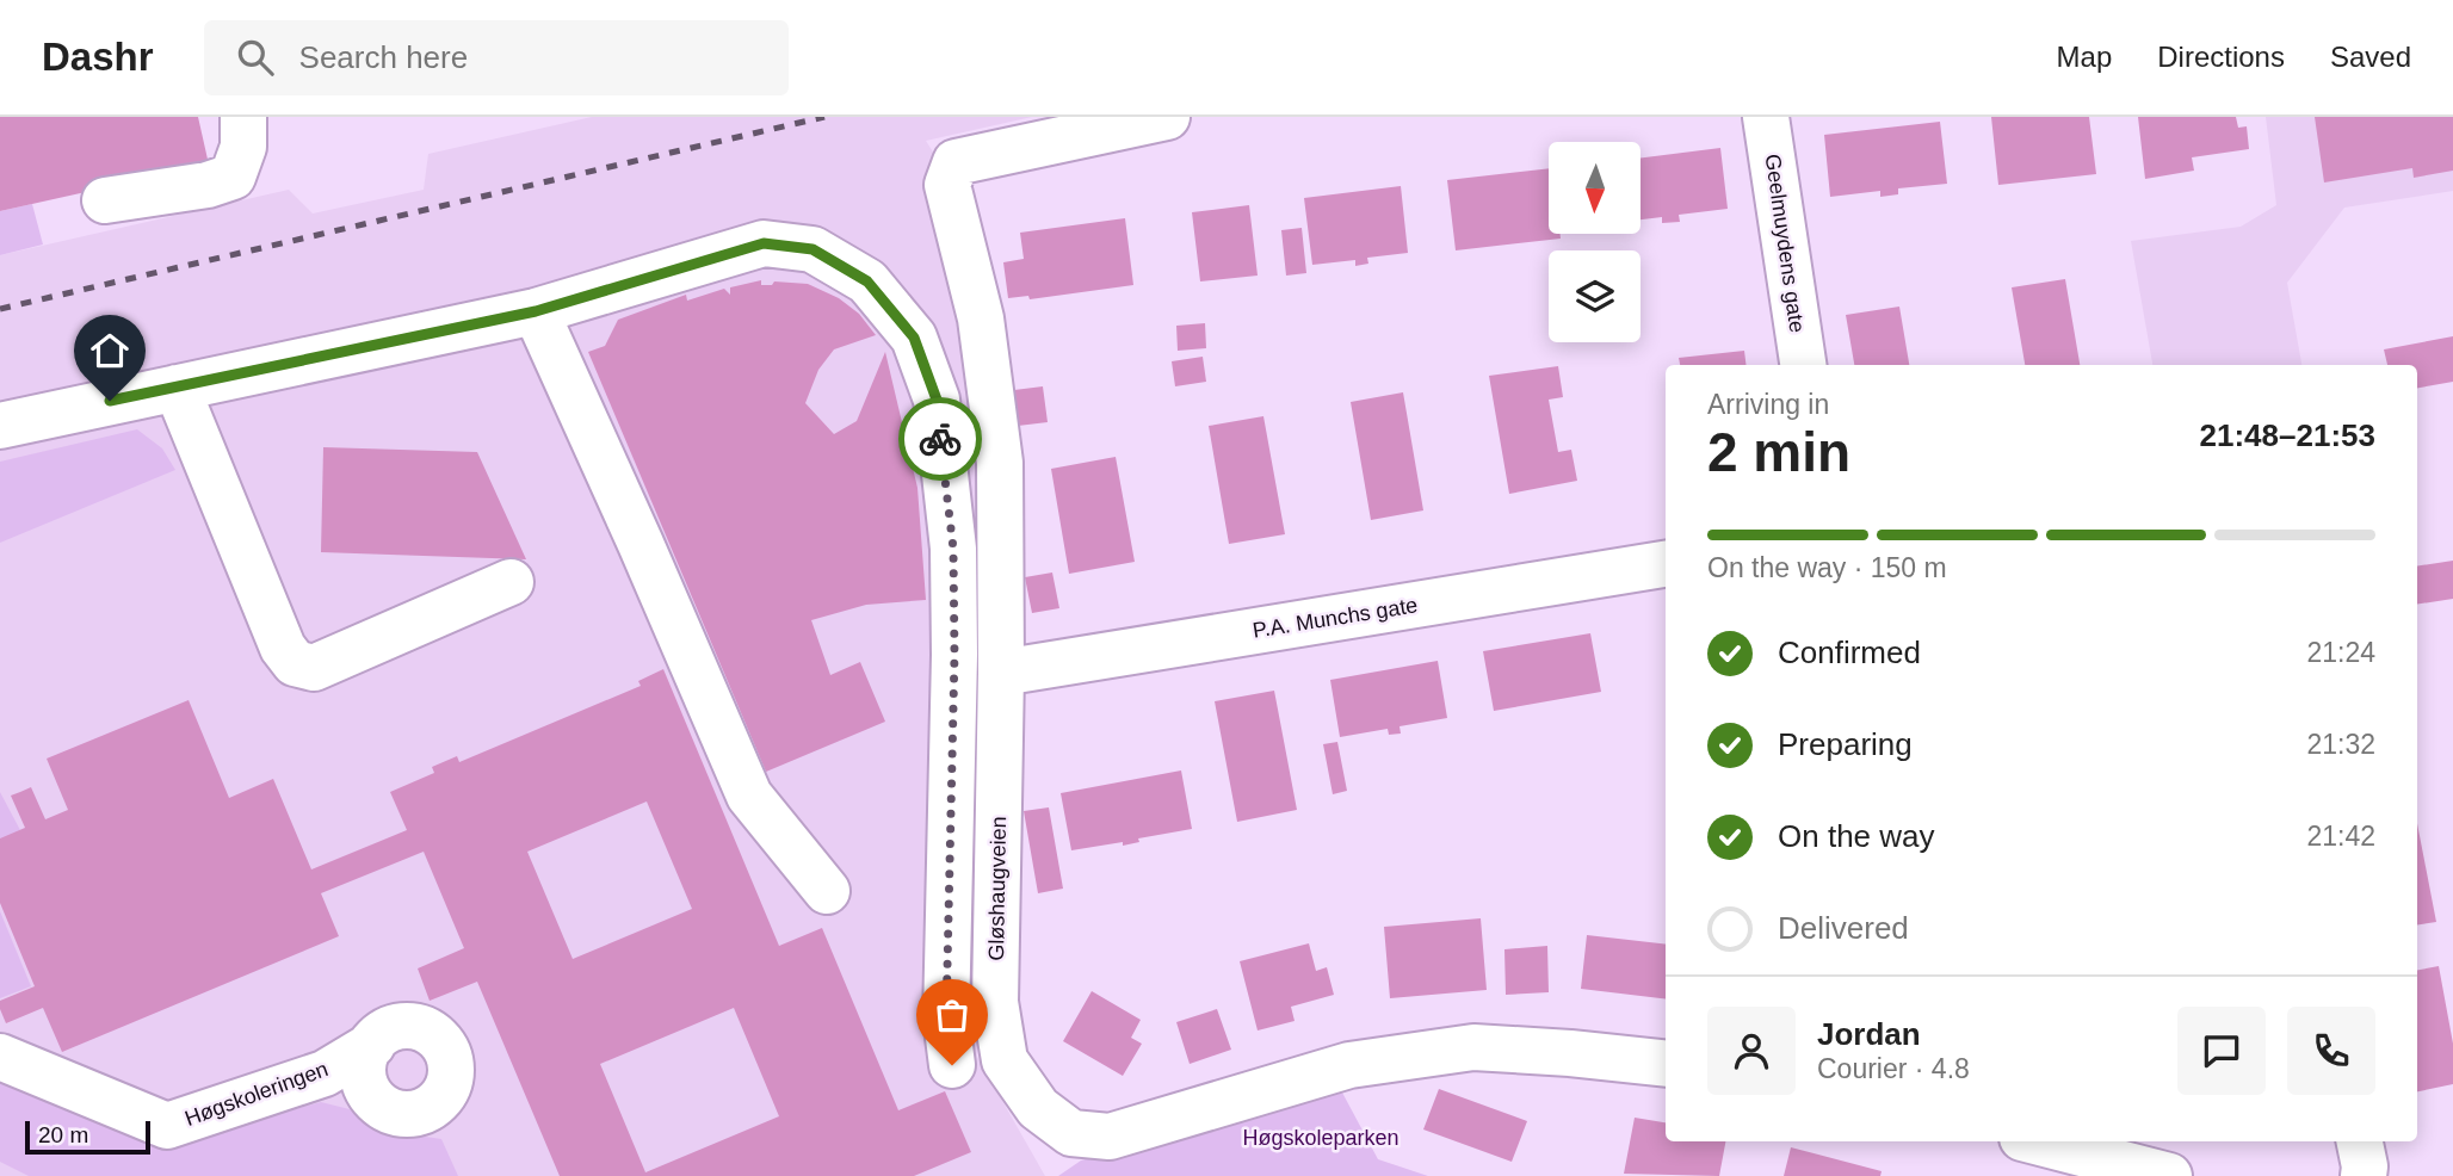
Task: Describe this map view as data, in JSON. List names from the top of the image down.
{
  "streets": {
    "street": [
      "Geelmuydens gate",
      "P.A. Munchs gate",
      "Gløshaugveien",
      "Høgskoleringen"
    ]
  },
  "crossings": [
    ["P.A. Munchs gate", "Gløshaugveien"]
  ],
  "parks": ["Høgskoleparken"],
  "scale_bar": "20 m",
  "north": "bottom",
  "page": {
    "header": "Dashr",
    "search": "Search here",
    "nav": ["Map", "Directions", "Saved"],
    "heading": ["2 min", "Arriving in", "21:48–21:53"],
    "panel": ["Jordan", "Courier · 4.8"],
    "bar": "On the way · 150 m",
    "list": [
      ["Confirmed", "21:24"],
      ["Preparing", "21:32"],
      ["On the way", "21:42"],
      "Delivered"
    ],
    "scale": "20 m"
  }
}
